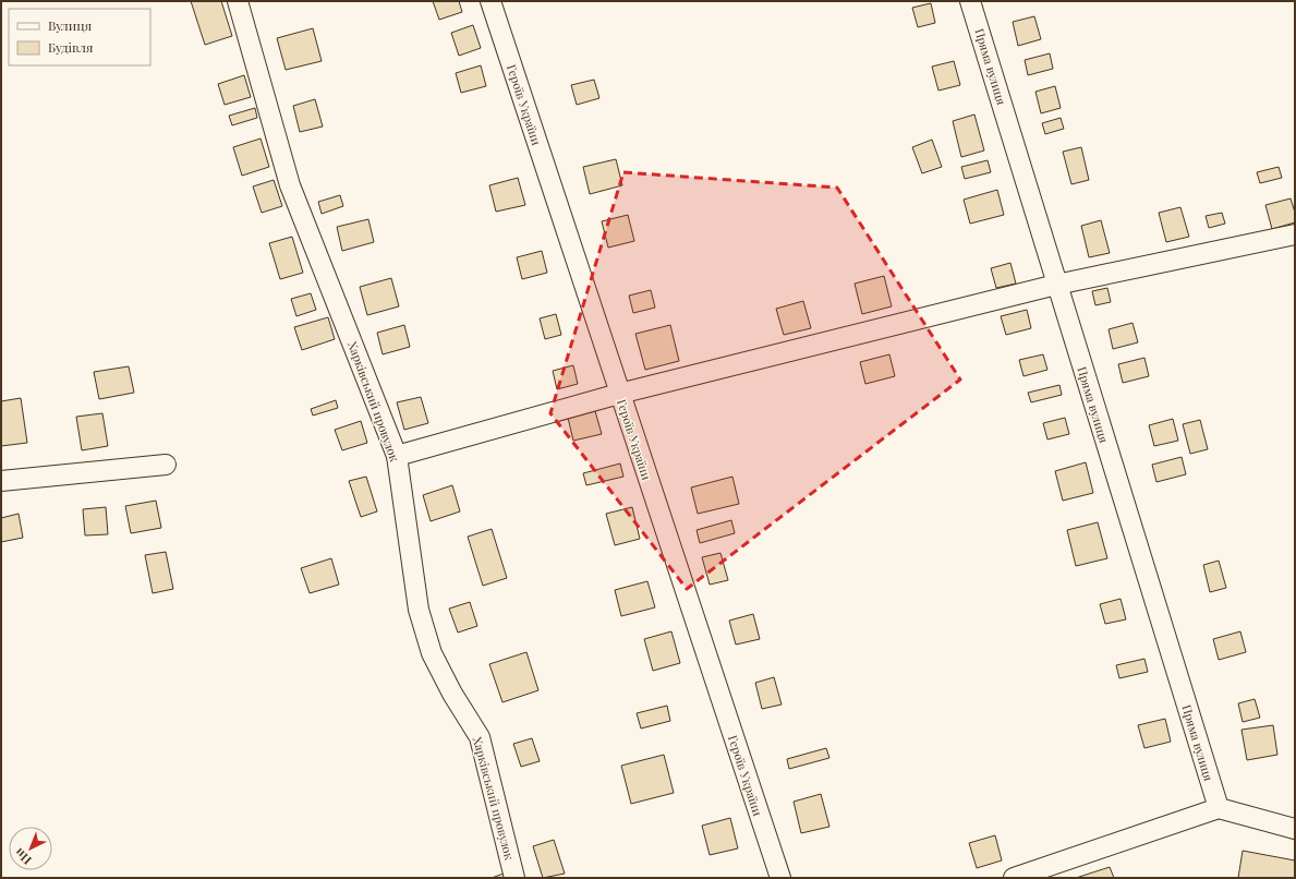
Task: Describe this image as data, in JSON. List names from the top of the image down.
{
  "streets": {
    "street": ["Пряма вулиця", "Героїв України", "Харківський провулок"]
  },
  "legend": ["Вулиця", "Будівля"],
  "north": "bottom left"
}
